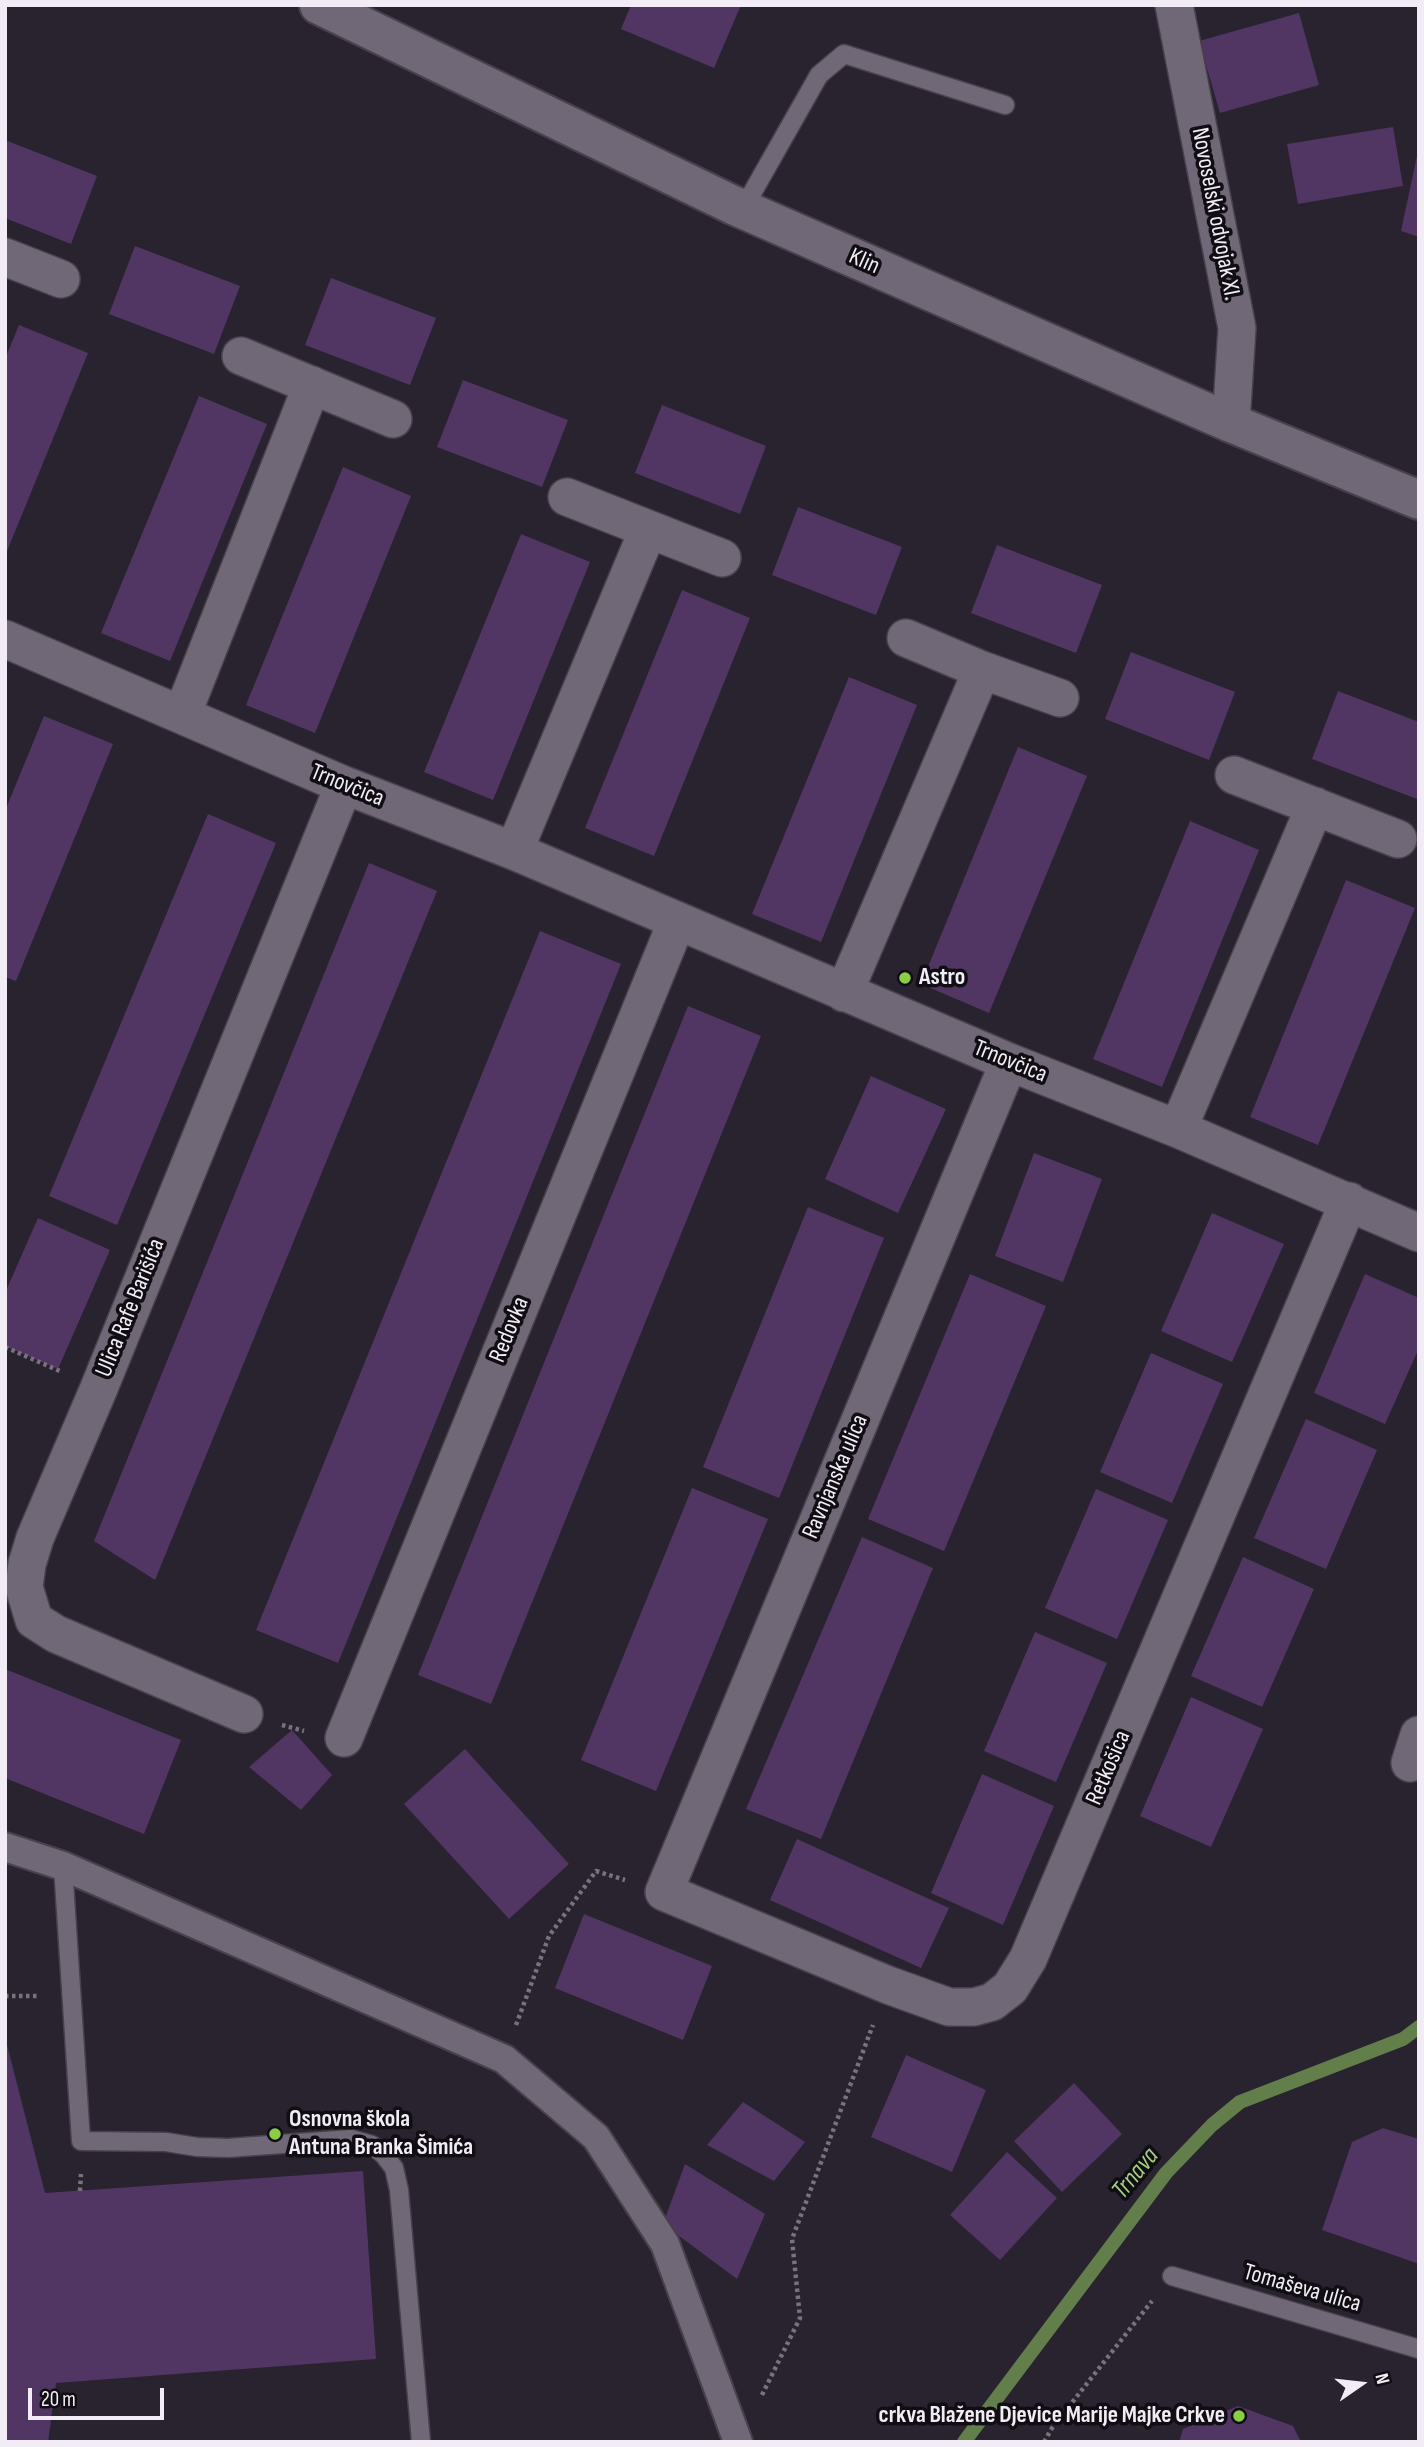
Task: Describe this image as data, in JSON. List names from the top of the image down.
{
  "streets": {
    "street": [
      "Novoselski odvojak XI.",
      "Klin",
      "Trnovčica",
      "Ulica Rafe Barišića",
      "Redovka",
      "Ravnjanska ulica",
      "Retkošica"
    ],
    "lane": ["Tomaševa ulica"]
  },
  "crossings": [
    ["Novoselski odvojak XI.", "Klin"],
    ["Trnovčica", "Ulica Rafe Barišića"],
    ["Trnovčica", "Redovka"],
    ["Trnovčica", "Ravnjanska ulica"],
    ["Trnovčica", "Retkošica"],
    ["Ravnjanska ulica", "Retkošica"]
  ],
  "water": ["Trnava"],
  "places": ["Astro", "Osnovna škola Antuna Branka Šimića", "crkva Blažene Djevice Marije Majke Crkve"],
  "scale_bar": "20 m",
  "north": "right"
}
